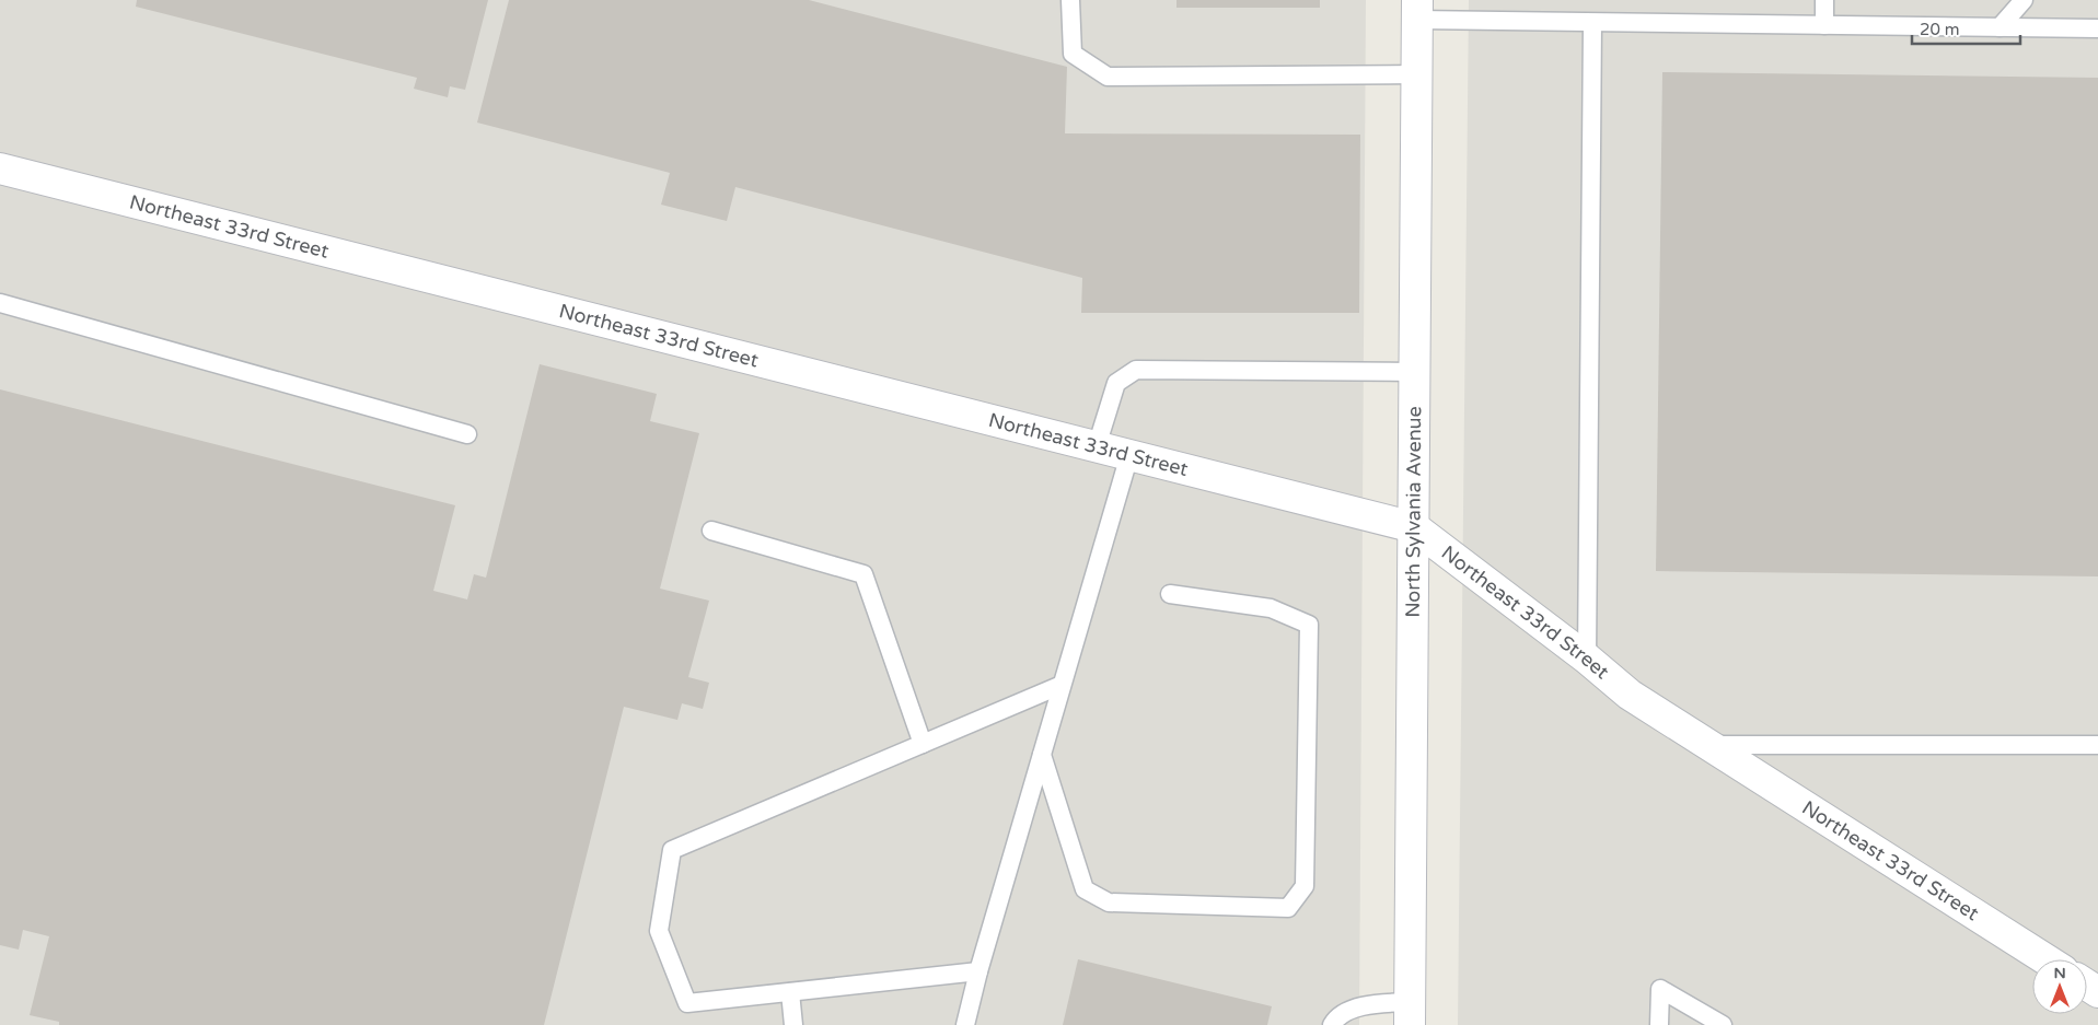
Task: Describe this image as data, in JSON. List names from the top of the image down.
{
  "streets": {
    "street": ["Northeast 33rd Street", "North Sylvania Avenue"]
  },
  "crossings": [
    ["Northeast 33rd Street", "North Sylvania Avenue"]
  ],
  "scale_bar": "20 m",
  "north": "top"
}
